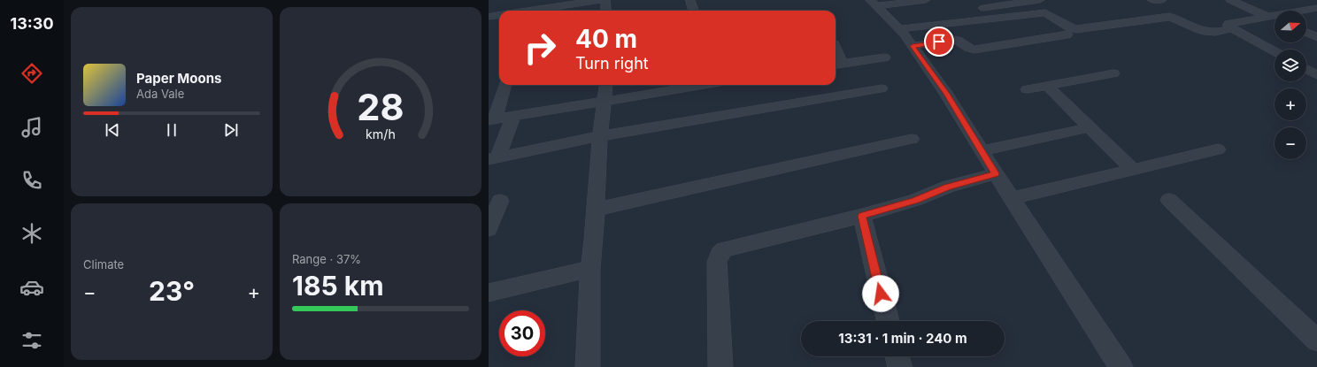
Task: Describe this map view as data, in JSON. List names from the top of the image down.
{
  "north": "right",
  "page": {
    "tabs": "13:30",
    "map_buttons": ["+", "−"],
    "turn": ["40 m", "Turn right"],
    "song": ["Paper Moons", "Ada Vale"],
    "tile": [
      "Climate",
      ["Range · 37%", "185 km"]
    ],
    "heat": ["−", "23°", "+"],
    "limit": "30",
    "trip": "13:31 · 1 min · 240 m",
    "gauge": ["28", "km/h"]
  }
}
